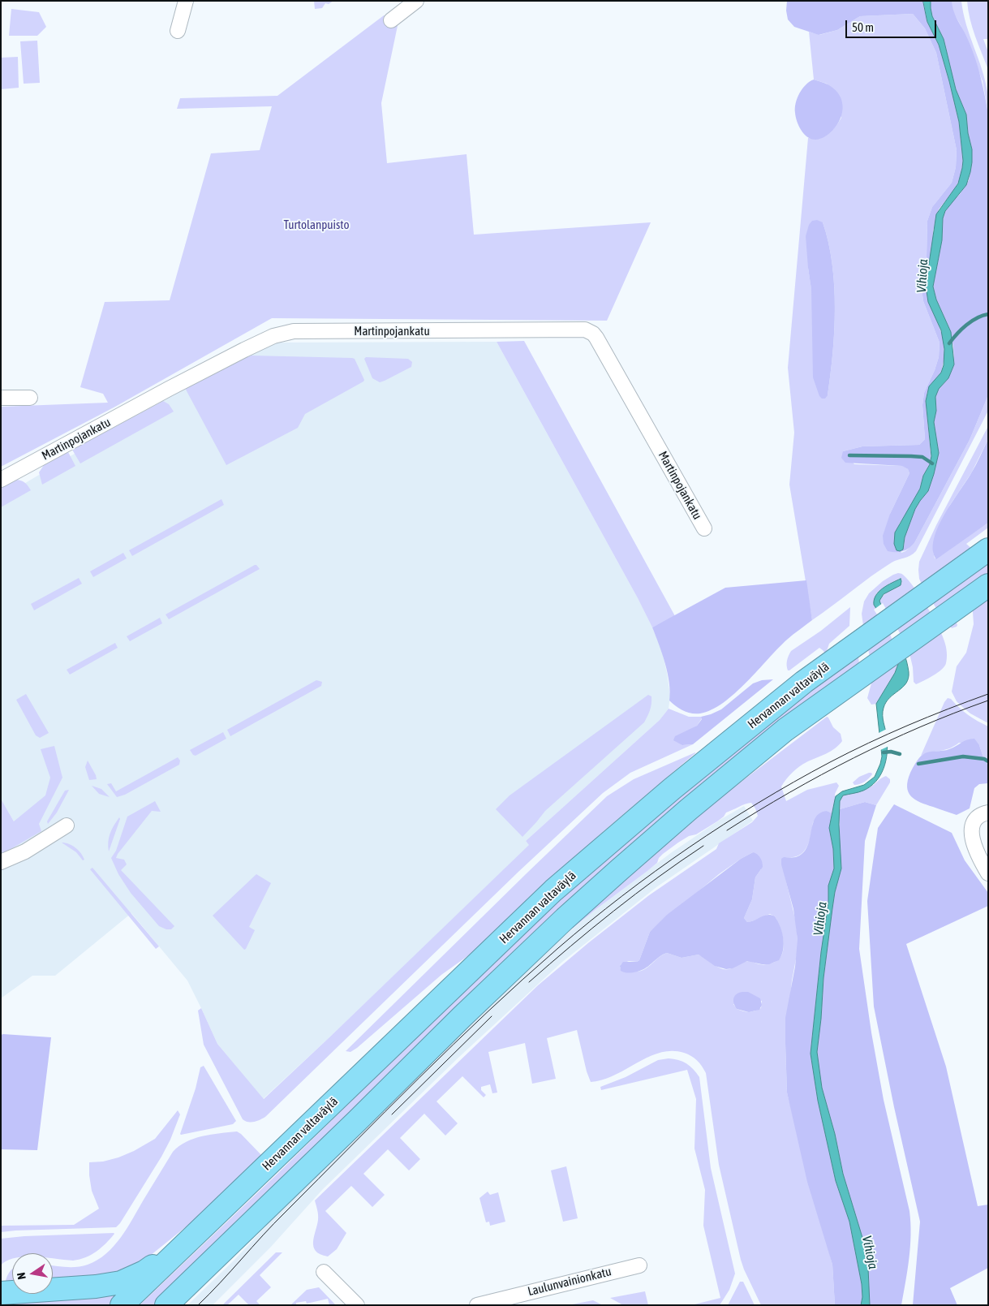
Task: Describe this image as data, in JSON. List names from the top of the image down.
{
  "streets": {
    "highway": ["Hervannan valtaväylä"],
    "street": ["Martinpojankatu", "Laulunvainionkatu"]
  },
  "water": ["Vihioja"],
  "parks": ["Turtolanpuisto"],
  "scale_bar": "50 m",
  "north": "left"
}
